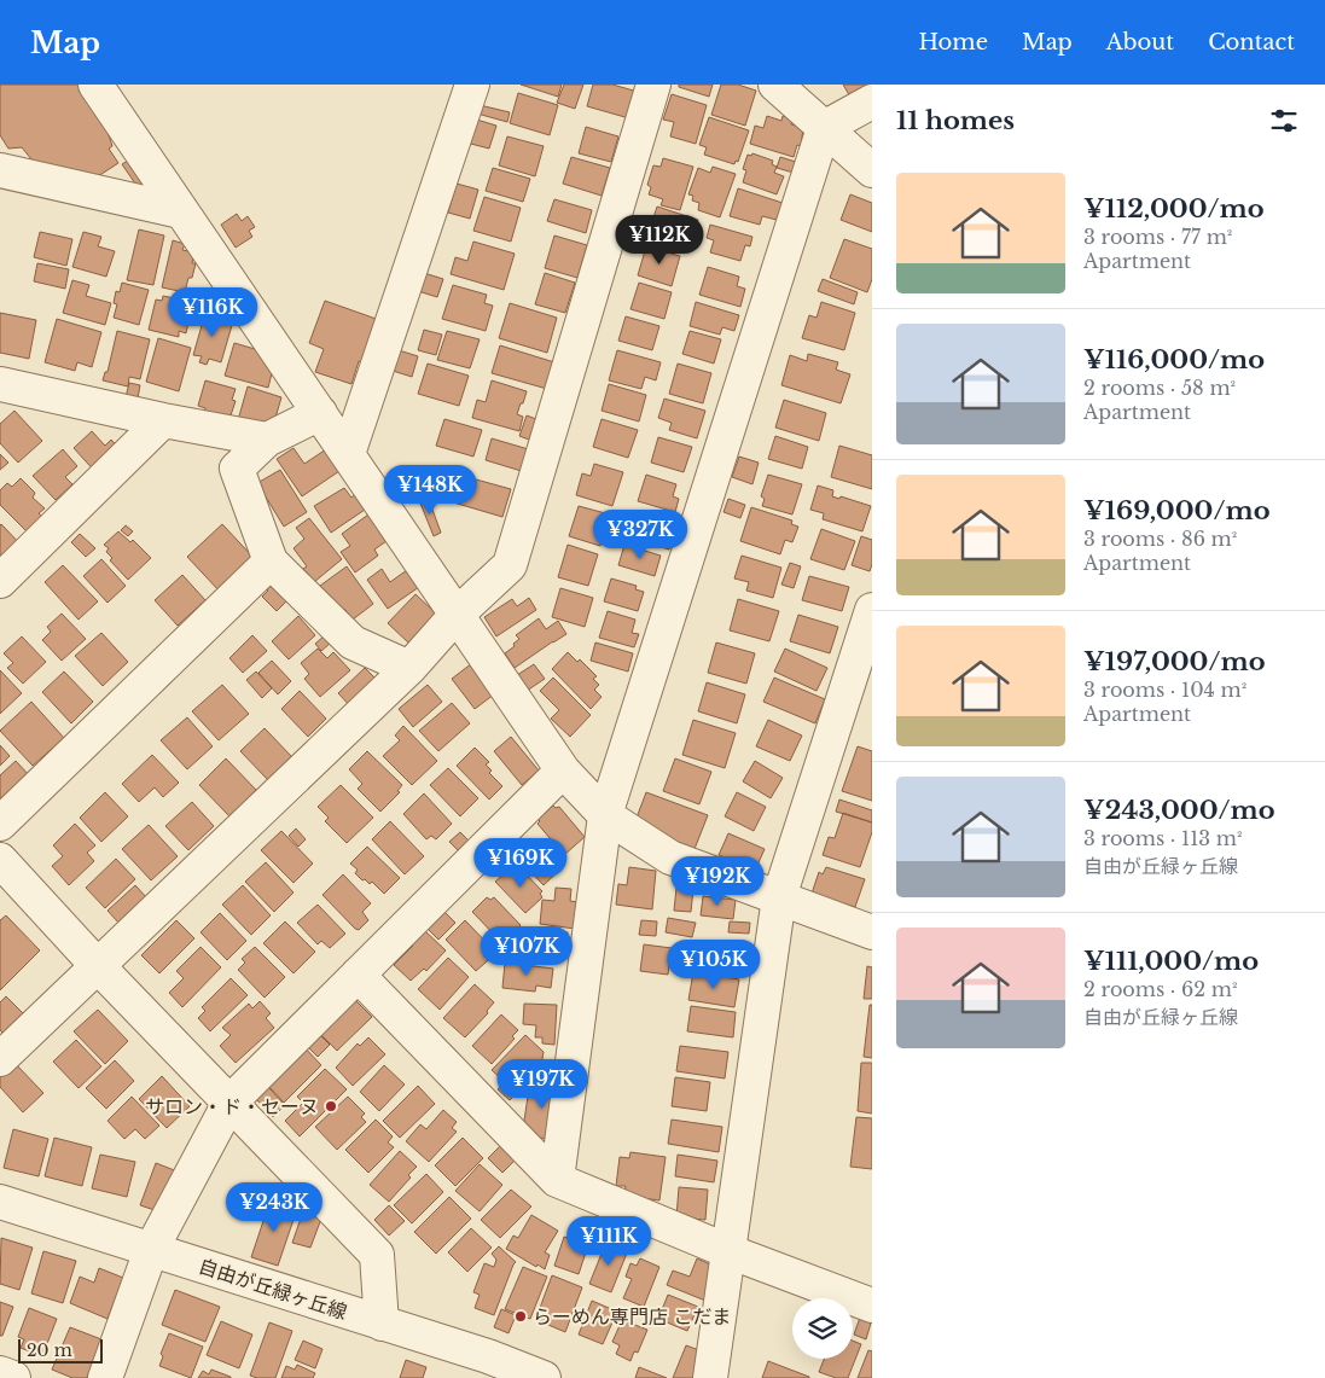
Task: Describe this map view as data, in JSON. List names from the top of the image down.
{
  "streets": {
    "street": ["自由が丘緑ヶ丘線"]
  },
  "places": ["サロン・ド・セーヌ", "らーめん専門店 こだま"],
  "scale_bar": "20 m",
  "page": {
    "header": "Map",
    "nav": [
      "Home",
      "Map",
      "About",
      "Contact"
    ],
    "heading": "11 homes",
    "list": [
      {
        "name": "¥112,000/mo",
        "note": "3 rooms · 77 m² · Apartment"
      },
      {
        "name": "¥116,000/mo",
        "note": "2 rooms · 58 m² · Apartment"
      },
      {
        "name": "¥169,000/mo",
        "note": "3 rooms · 86 m² · Apartment"
      },
      {
        "name": "¥197,000/mo",
        "note": "3 rooms · 104 m² · Apartment"
      },
      {
        "name": "¥243,000/mo",
        "note": "3 rooms · 113 m² · 自由が丘緑ヶ丘線"
      },
      {
        "name": "¥111,000/mo",
        "note": "2 rooms · 62 m² · 自由が丘緑ヶ丘線"
      }
    ],
    "price": [
      "¥112K",
      "¥116K",
      "¥148K",
      "¥327K",
      "¥169K",
      "¥192K",
      "¥107K",
      "¥105K",
      "¥197K",
      "¥243K",
      "¥111K"
    ],
    "scale": "20 m"
  }
}
